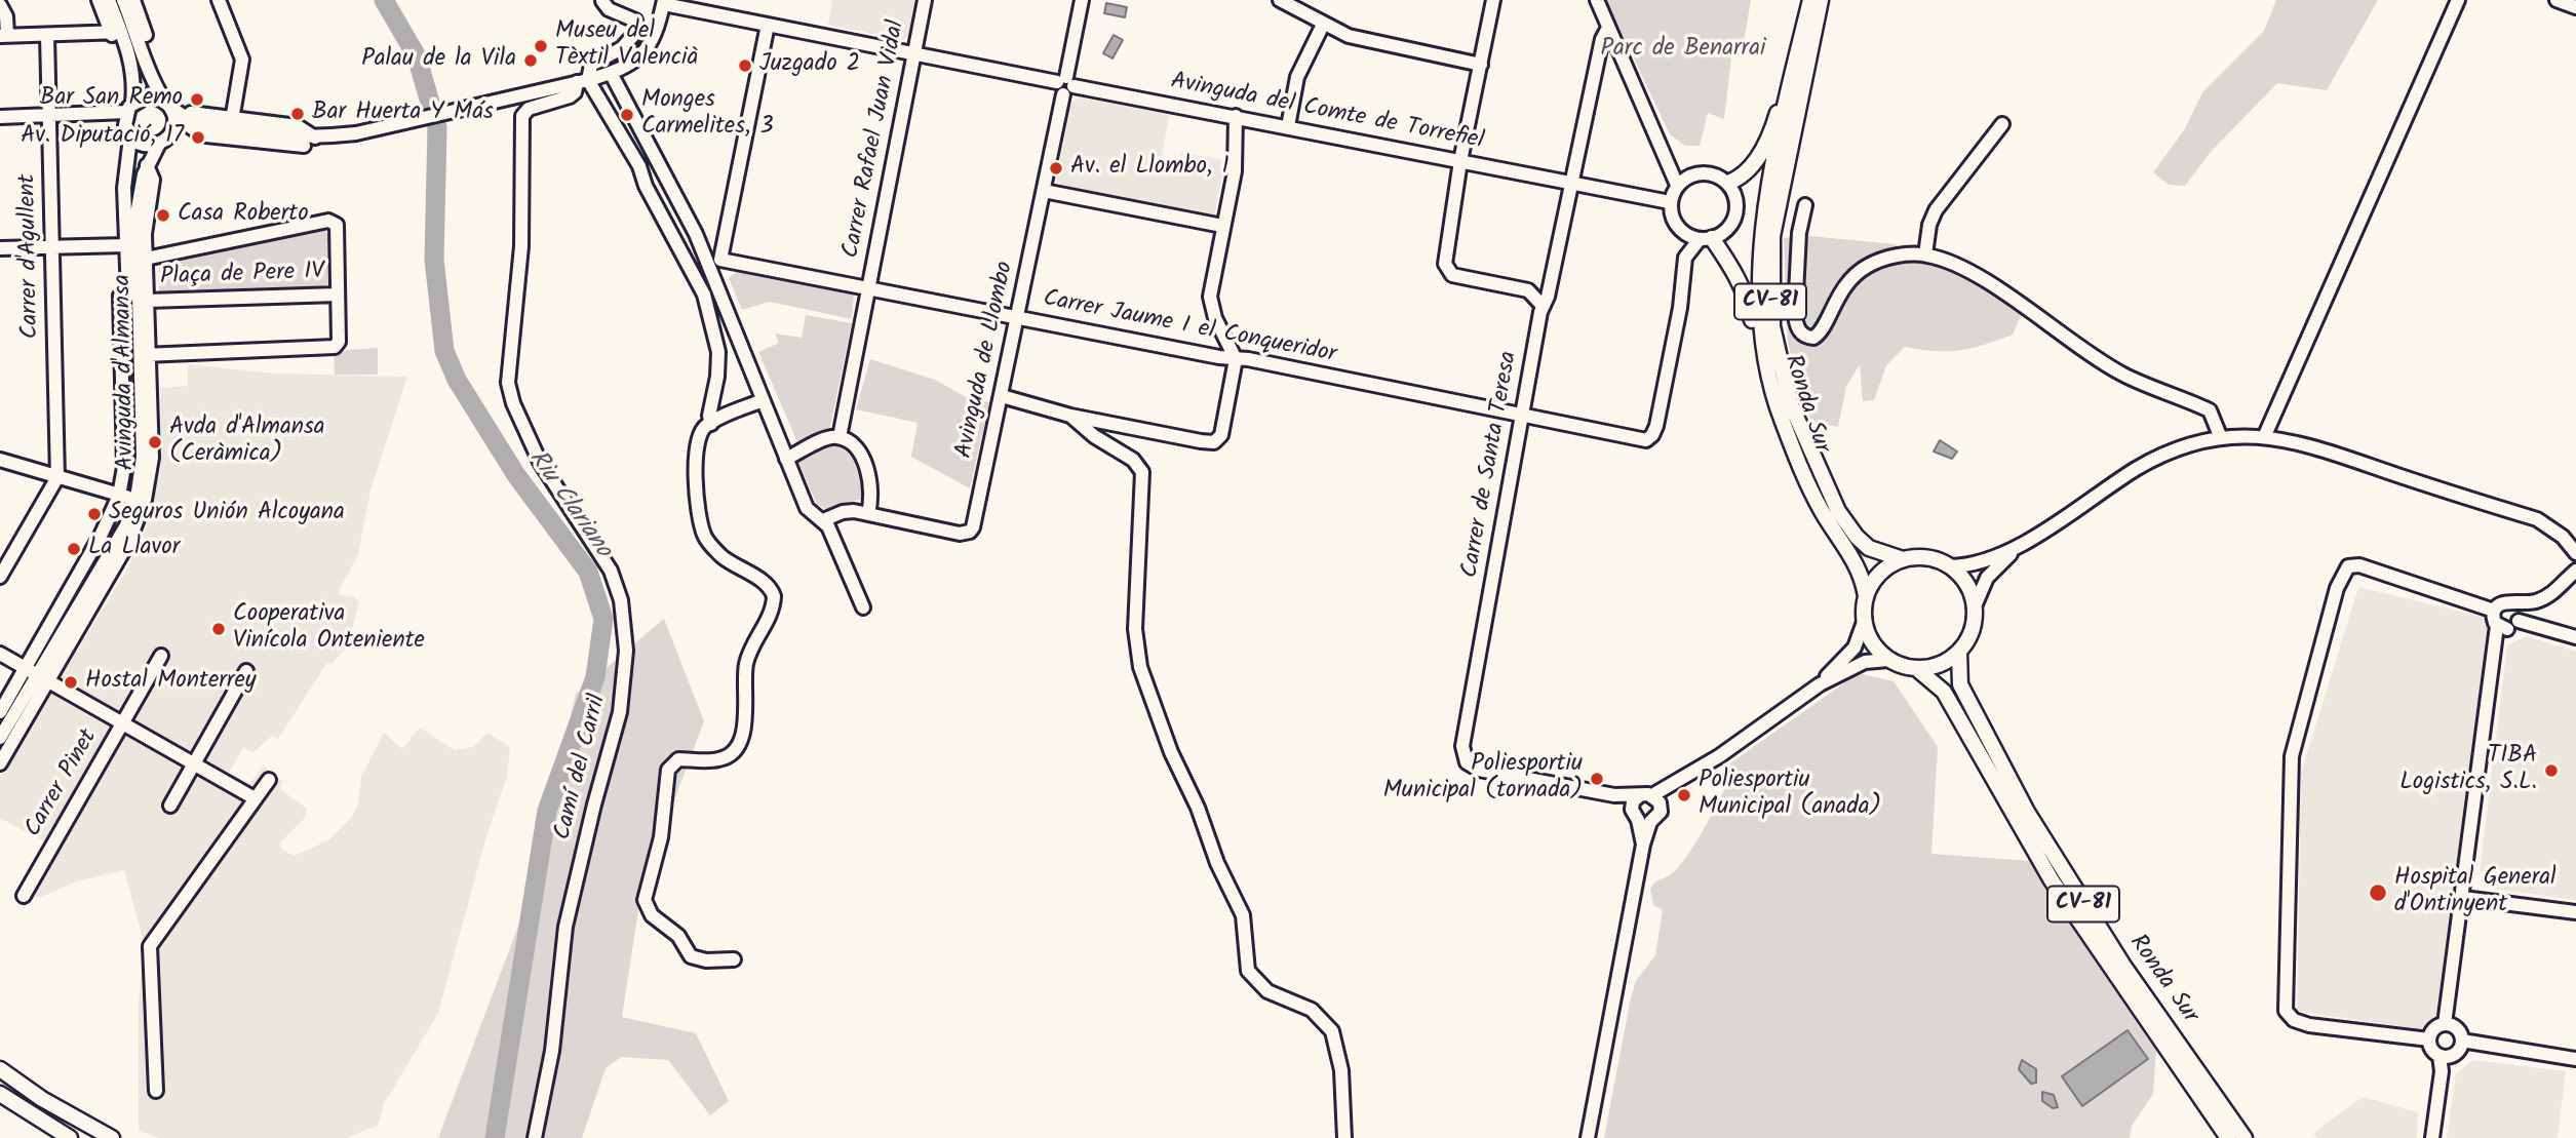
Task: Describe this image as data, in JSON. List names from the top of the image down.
{
  "streets": {
    "main road": ["CV-81", "Ronda Sur"],
    "street": [
      "Avinguda del Comte de Torrefiel",
      "Carrer Rafael Juan Vidal",
      "Carrer d'Agullent",
      "Plaça de Pere IV",
      "Carrer Jaume I el Conqueridor",
      "Avinguda de Llombo",
      "Avinguda d'Almansa",
      "Carrer de Santa Teresa",
      "Camí del Carril",
      "Carrer Pinet"
    ]
  },
  "crossings": [
    ["Avinguda del Comte de Torrefiel", "Carrer Rafael Juan Vidal"],
    ["Avinguda del Comte de Torrefiel", "Avinguda de Llombo"],
    ["Avinguda del Comte de Torrefiel", "Carrer de Santa Teresa"],
    ["Carrer Rafael Juan Vidal", "Carrer Jaume I el Conqueridor"],
    ["Plaça de Pere IV", "Avinguda d'Almansa"],
    ["CV-81", "Ronda Sur"],
    ["CV-81", "Carrer de Santa Teresa"],
    ["Carrer Jaume I el Conqueridor", "Avinguda de Llombo"],
    ["Carrer Jaume I el Conqueridor", "Carrer de Santa Teresa"],
    ["Ronda Sur", "Carrer de Santa Teresa"]
  ],
  "water": ["Riu Clariano"],
  "parks": ["Parc de Benarrai"],
  "places": [
    "Museu del Tèxtil Valencià",
    "Palau de la Vila",
    "Juzgado 2",
    "Bar San Remo",
    "Bar Huerta Y Más",
    "Monges Carmelites, 3",
    "Av. Diputació, 17",
    "Av. el Llombo, 1",
    "Casa Roberto",
    "Avda d'Almansa (Ceràmica)",
    "Seguros Unión Alcoyana",
    "La Llavor",
    "Cooperativa Vinícola Onteniente",
    "Hostal Monterrey",
    "TIBA Logistics, S.L.",
    "Poliesportiu Municipal (tornada)",
    "Poliesportiu Municipal (anada)",
    "Hospital General d'Ontinyent"
  ]
}
